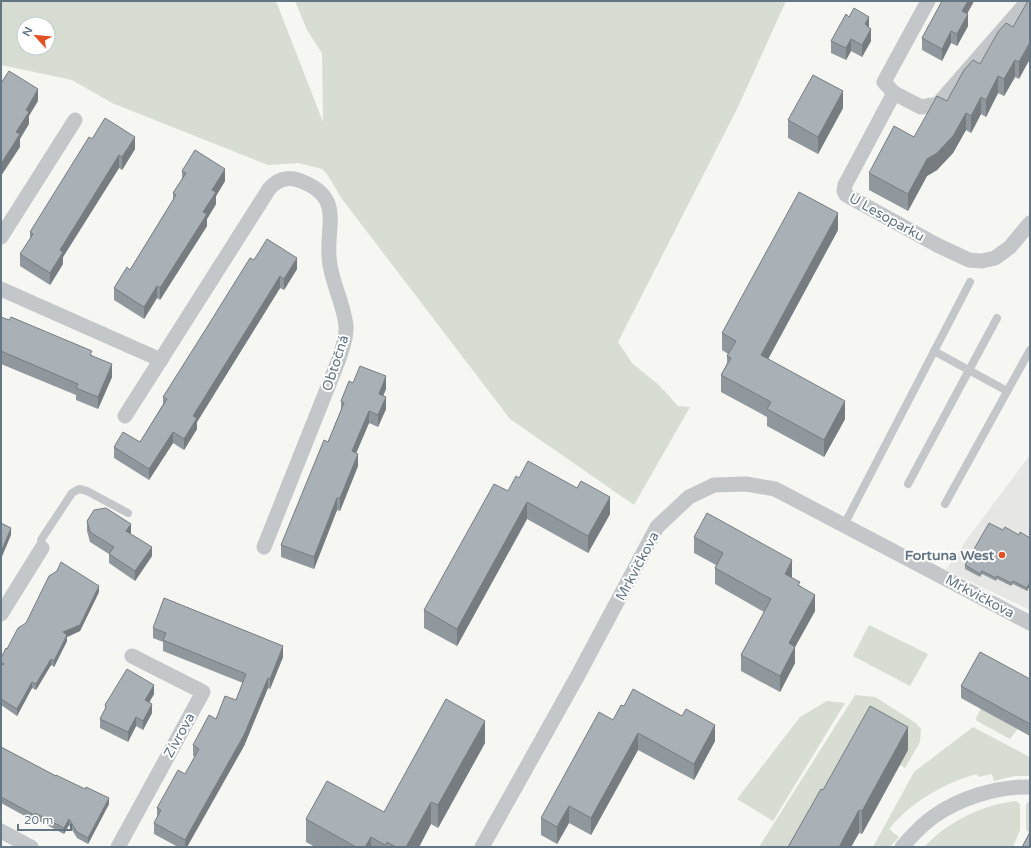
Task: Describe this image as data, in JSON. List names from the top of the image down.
{
  "streets": {
    "street": [
      "U Lesoparku",
      "Obtočná",
      "Mrkvičkova",
      "Zívrova"
    ]
  },
  "places": ["Fortuna West"],
  "scale_bar": "20 m",
  "north": "top left"
}
